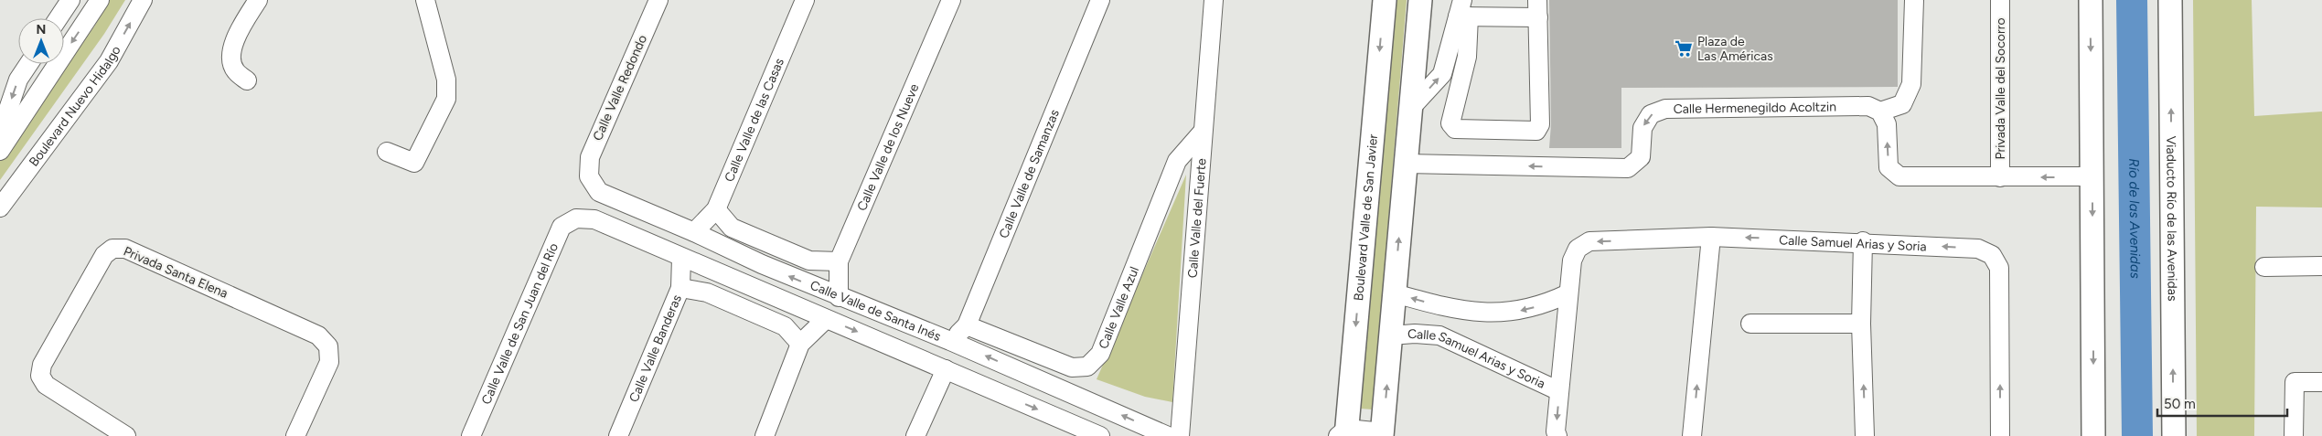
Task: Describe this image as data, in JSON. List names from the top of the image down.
{
  "streets": {
    "main road": ["Boulevard Valle de San Javier", "Viaducto Río de las Avenidas"],
    "street": [
      "Calle Valle Redondo",
      "Privada Valle del Socorro",
      "Boulevard Nuevo Hidalgo",
      "Calle Hermenegildo Acoltzin",
      "Calle Valle de las Casas",
      "Calle Valle de los Nueve",
      "Calle Valle de Samanzas",
      "Calle Valle del Fuerte",
      "Calle Samuel Arias y Soria",
      "Privada Santa Elena",
      "Calle Valle Azul",
      "Calle Valle de Santa Inés",
      "Calle Valle de San Juan del Río",
      "Calle Valle Banderas"
    ]
  },
  "crossings": [
    ["Calle Valle Redondo", "Calle Valle de Santa Inés"],
    ["Calle Valle de las Casas", "Calle Valle de Santa Inés"],
    ["Calle Valle de los Nueve", "Calle Valle de Santa Inés"],
    ["Calle Valle de Samanzas", "Calle Valle Azul"],
    ["Calle Valle de Samanzas", "Calle Valle de Santa Inés"],
    ["Calle Valle del Fuerte", "Calle Valle Azul"],
    ["Calle Valle de Santa Inés", "Calle Valle de San Juan del Río"],
    ["Calle Valle de Santa Inés", "Calle Valle Banderas"]
  ],
  "water": ["Río de las Avenidas"],
  "places": {
    "supermarket": ["Plaza de Las Américas"]
  },
  "scale_bar": "50 m",
  "north": "top"
}
